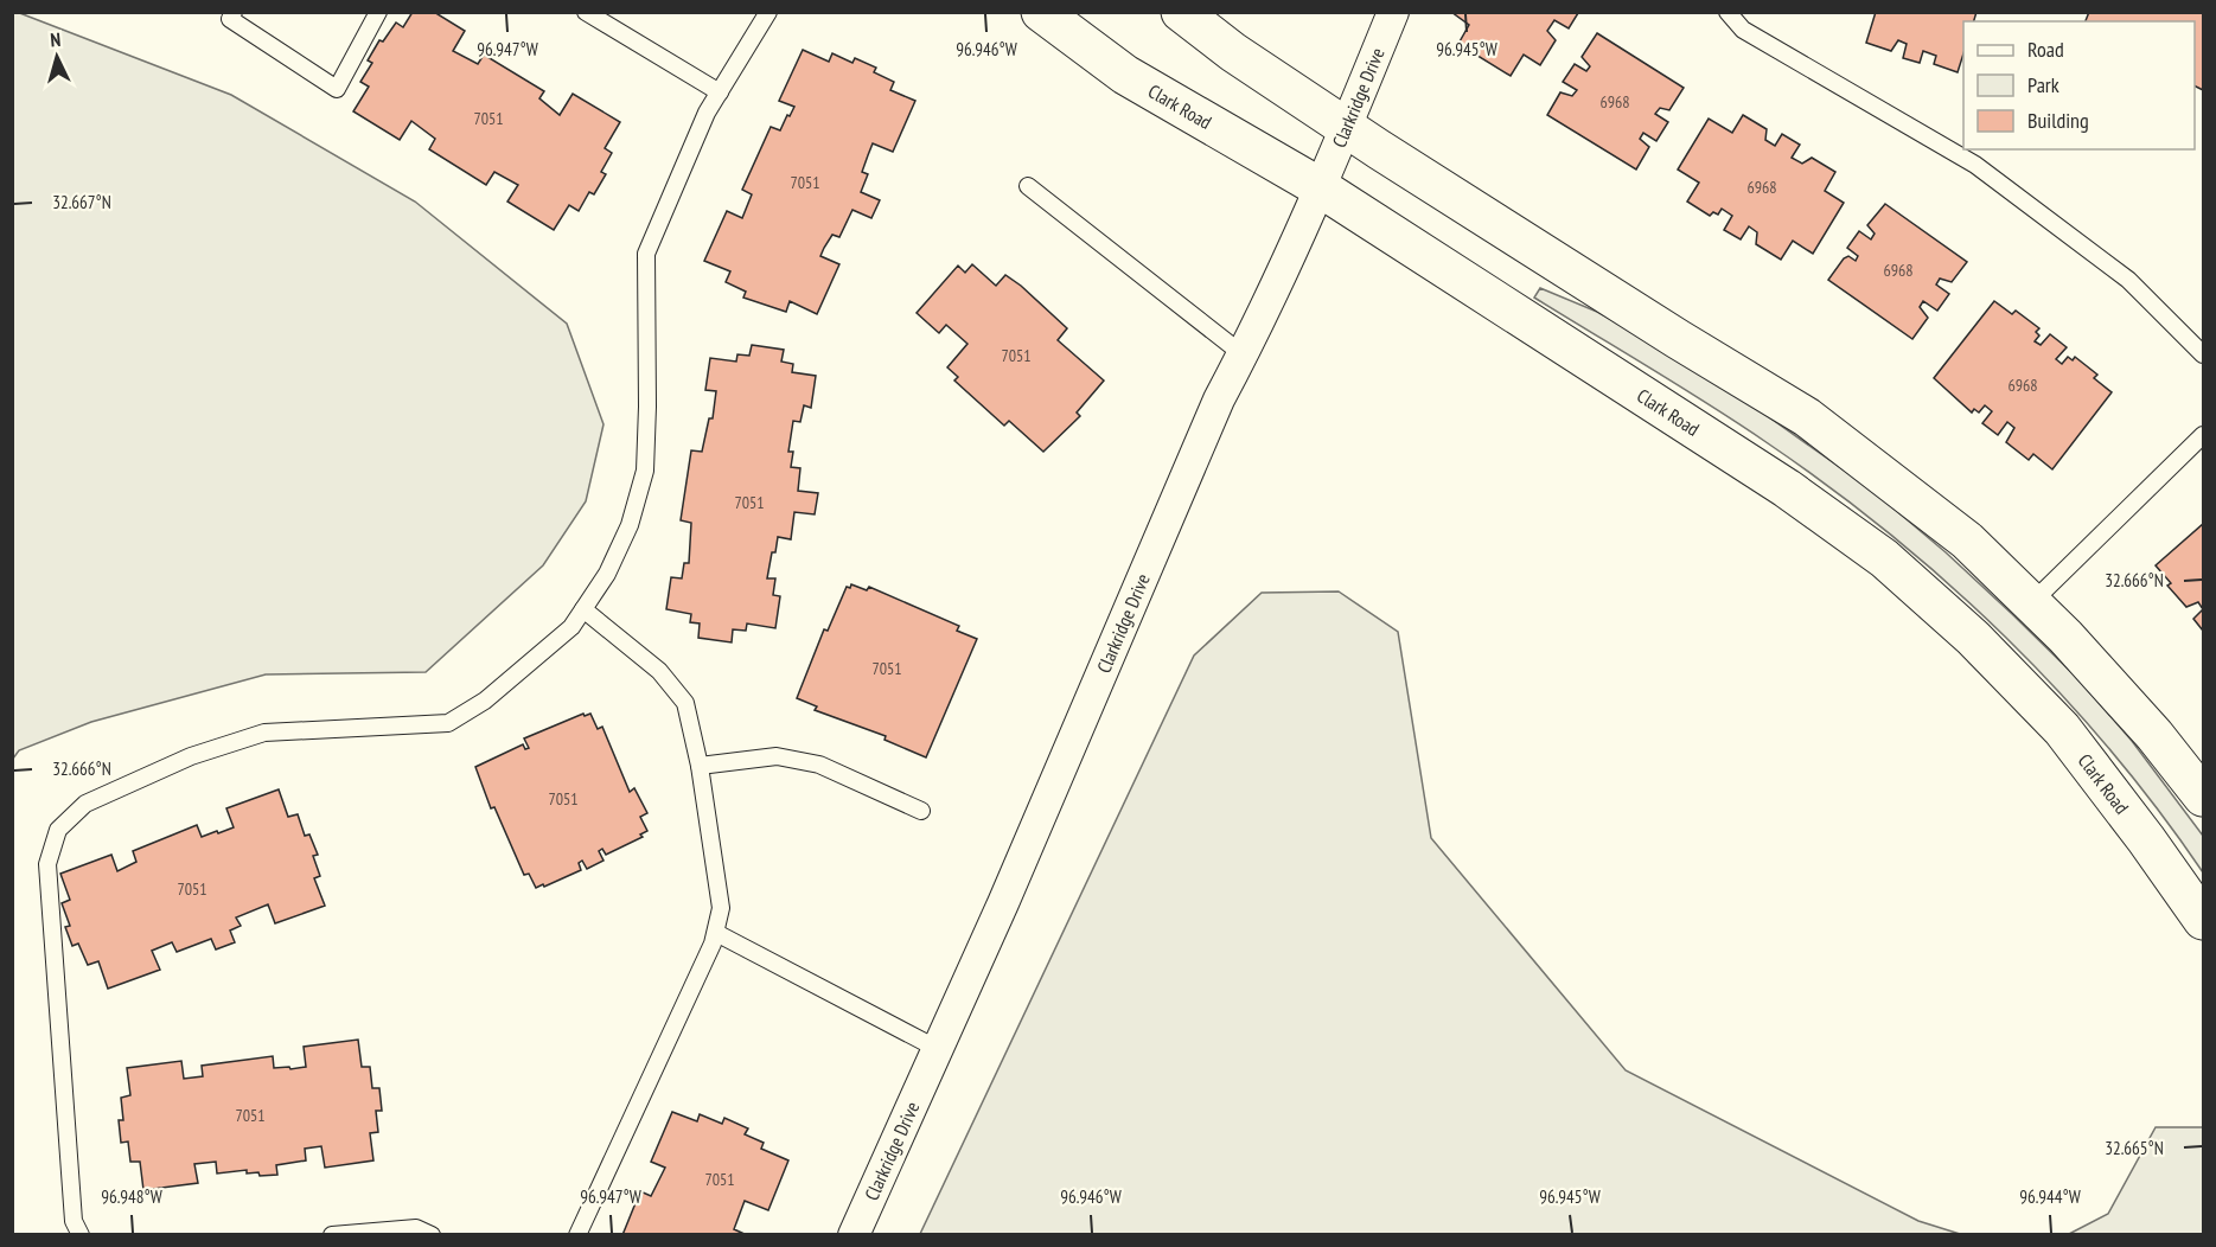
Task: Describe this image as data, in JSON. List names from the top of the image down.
{
  "streets": {
    "main road": ["Clark Road"],
    "street": ["Clarkridge Drive"]
  },
  "crossings": [
    ["Clarkridge Drive", "Clark Road"]
  ],
  "house_numbers": [
    "6968",
    "7051",
    "7051",
    "6968",
    "6968",
    "7051",
    "6968",
    "7051",
    "7051",
    "7051",
    "7051",
    "7051",
    "7051"
  ],
  "legend": ["Road", "Park", "Building"],
  "north": "top",
  "coordinates": [
    "96.945°W",
    "96.947°W",
    "96.946°W",
    "32.667°N",
    "32.666°N",
    "32.665°N",
    "96.948°W",
    "96.944°W"
  ]
}
